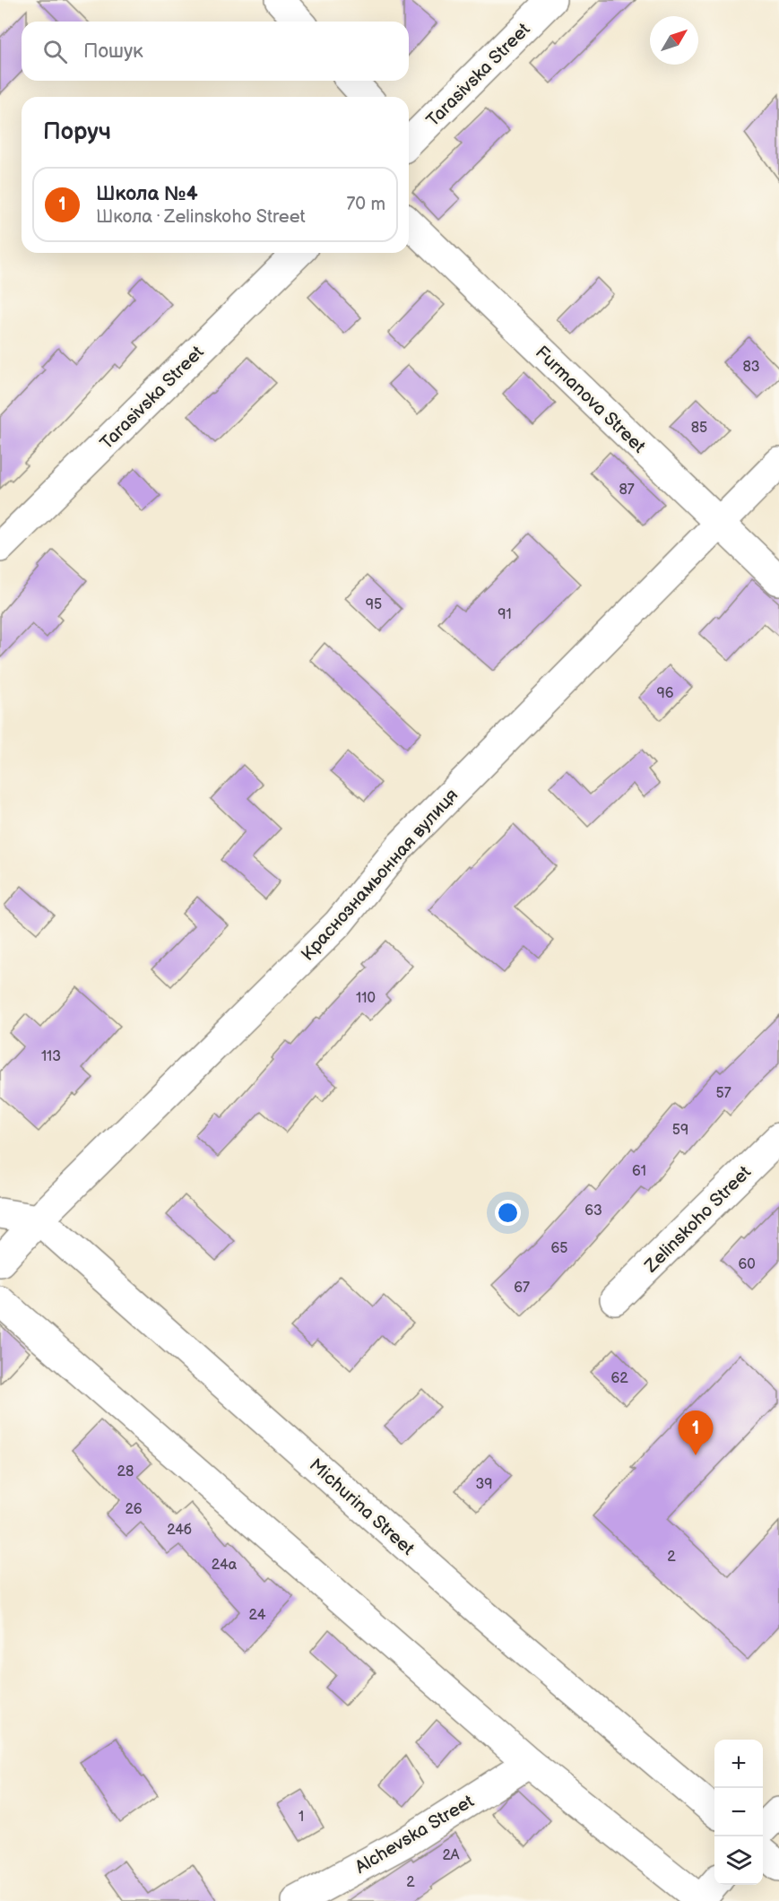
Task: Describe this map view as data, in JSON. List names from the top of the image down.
{
  "streets": {
    "street": [
      "Tarasivska Street",
      "Furmanova Street",
      "Краснознамьонная вулиця",
      "Zelinskoho Street",
      "Michurina Street",
      "Alchevska Street"
    ]
  },
  "crossings": [
    ["Furmanova Street", "Краснознамьонная вулиця"],
    ["Краснознамьонная вулиця", "Michurina Street"]
  ],
  "house_numbers": [
    "83",
    "85",
    "87",
    "95",
    "91",
    "96",
    "110",
    "113",
    "57",
    "59",
    "61",
    "63",
    "65",
    "60",
    "67",
    "62",
    "28",
    "39",
    "26",
    "24б",
    "2",
    "24а",
    "24",
    "1",
    "2А",
    "2"
  ],
  "north": "top right",
  "page": {
    "search": "Пошук",
    "heading": "Поруч",
    "list": [
      {
        "mark": "1",
        "name": "Школа №4",
        "note": "Школа · Zelinskoho Street",
        "value": "70 m"
      }
    ],
    "pins": "1",
    "map_buttons": ["+", "−"]
  }
}
